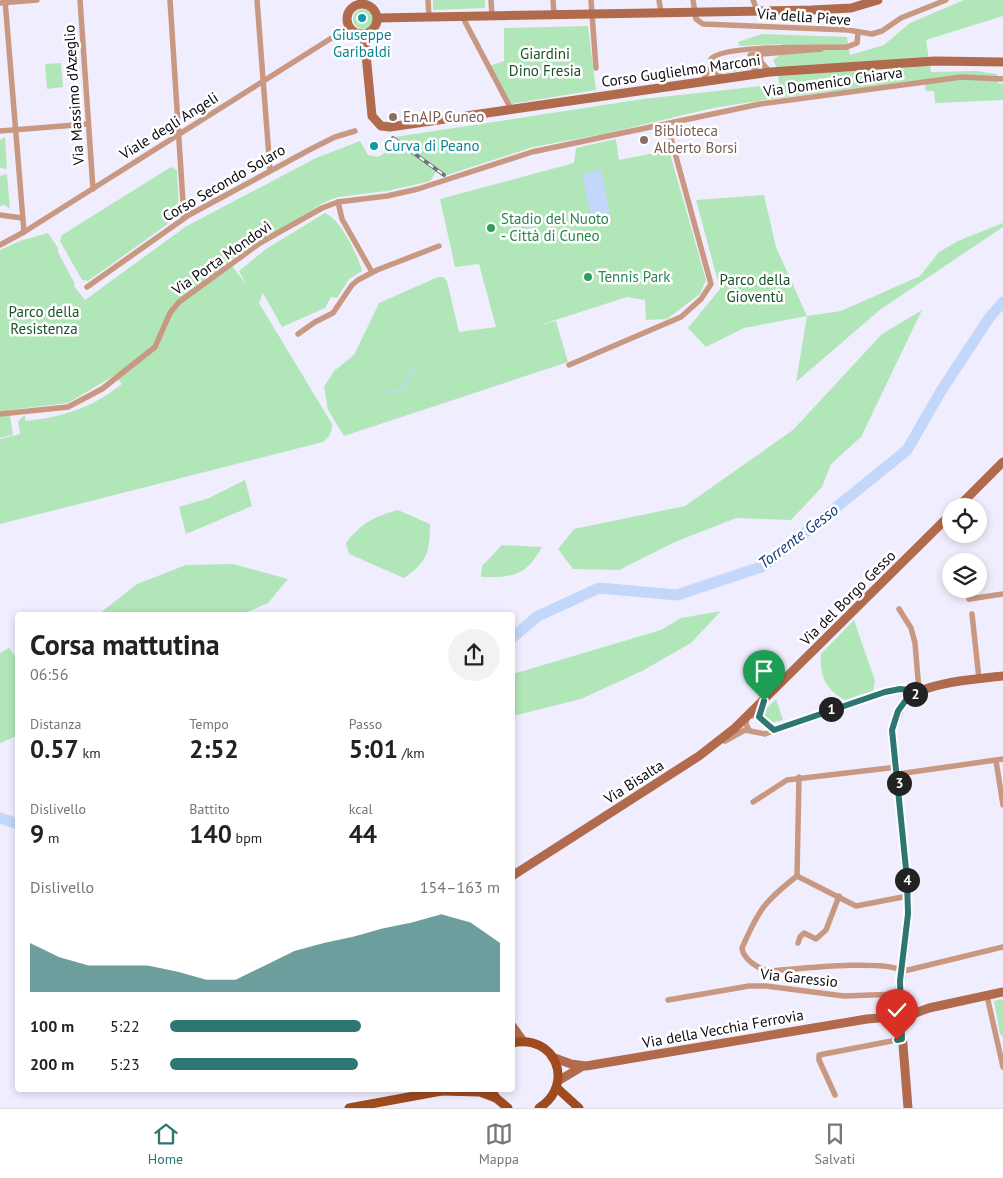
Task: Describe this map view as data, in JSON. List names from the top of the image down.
{
  "streets": {
    "street": [
      "Via della Pieve",
      "Corso Guglielmo Marconi",
      "Via Domenico Chiarva",
      "Via Massimo d'Azeglio",
      "Viale degli Angeli",
      "Corso Secondo Solaro",
      "Via Porta Mondovì",
      "Via del Borgo Gesso",
      "Via Bisalta",
      "Via Garessio",
      "Via della Vecchia Ferrovia"
    ]
  },
  "crossings": [
    ["Via della Pieve", "Corso Guglielmo Marconi"],
    ["Corso Guglielmo Marconi", "Viale degli Angeli"],
    ["Via Domenico Chiarva", "Via Porta Mondovì"],
    ["Via Massimo d'Azeglio", "Viale degli Angeli"],
    ["Via del Borgo Gesso", "Via Bisalta"]
  ],
  "water": ["Torrente Gesso"],
  "parks": ["Giardini Dino Fresia", "Parco della Gioventù", "Parco della Resistenza"],
  "places": [
    "Giuseppe Garibaldi",
    "EnAIP Cuneo",
    "Biblioteca Alberto Borsi",
    "Curva di Peano",
    "Stadio del Nuoto - Città di Cuneo",
    "Tennis Park"
  ],
  "page": {
    "heading": ["Corsa mattutina", "06:56"],
    "pins": [
      "2",
      "1",
      "3",
      "4"
    ],
    "stats": [
      ["Distanza", "0.57 km"],
      ["Tempo", "2:52"],
      ["Passo", "5:01 /km"],
      ["Dislivello", "9 m"],
      ["Battito", "140 bpm"],
      ["kcal", "44"]
    ],
    "chart": ["Dislivello", "154–163 m"],
    "list": [
      {
        "name": "100 m",
        "note": "5:22"
      },
      {
        "name": "200 m",
        "note": "5:23"
      }
    ],
    "tabs": ["Home", "Mappa", "Salvati"]
  }
}
